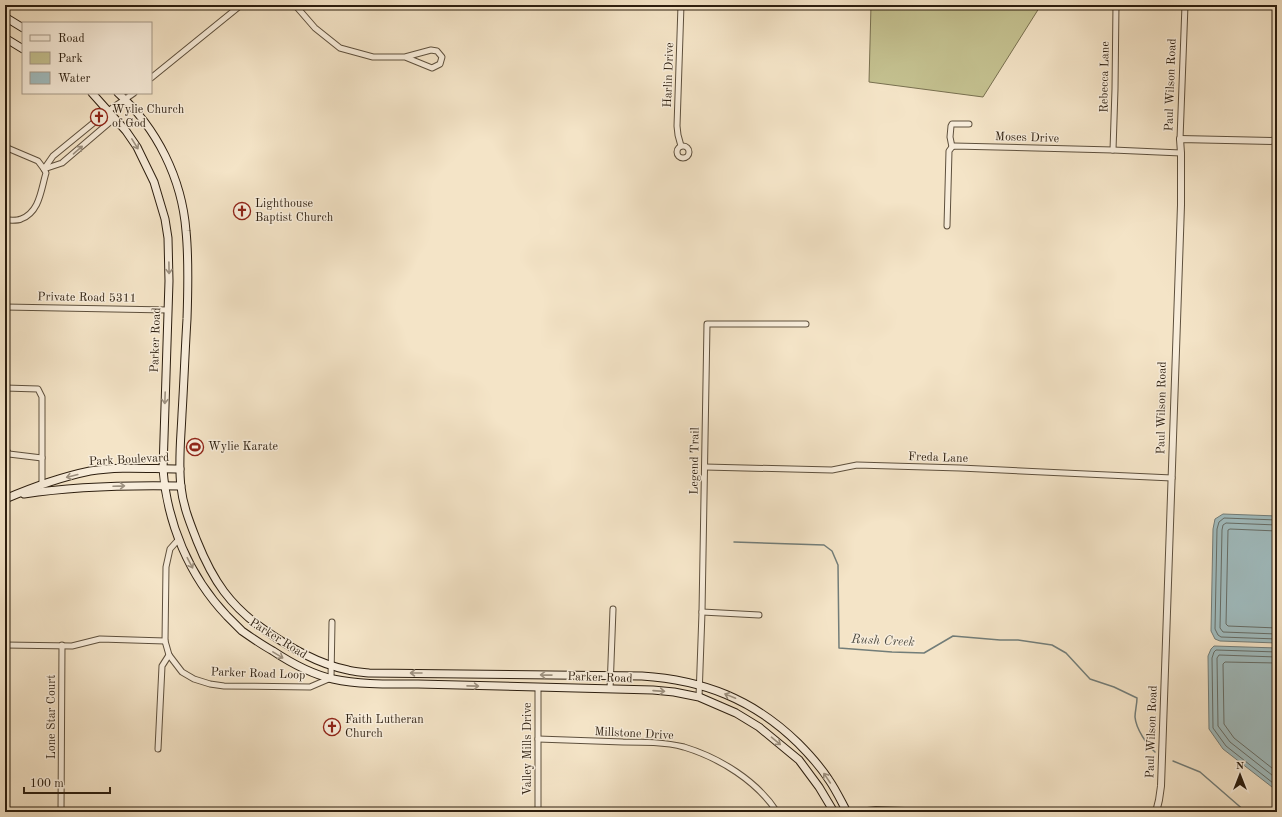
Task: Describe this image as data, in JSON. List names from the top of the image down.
{
  "streets": {
    "main road": ["Parker Road", "Park Boulevard"],
    "street": [
      "Harlin Drive",
      "Rebecca Lane",
      "Paul Wilson Road",
      "Moses Drive",
      "Private Road 5311",
      "Freda Lane",
      "Legend Trail",
      "Parker Road Loop",
      "Lone Star Court",
      "Millstone Drive",
      "Valley Mills Drive"
    ]
  },
  "crossings": [
    ["Rebecca Lane", "Moses Drive"],
    ["Paul Wilson Road", "Moses Drive"],
    ["Paul Wilson Road", "Freda Lane"],
    ["Private Road 5311", "Parker Road"],
    ["Parker Road", "Park Boulevard"],
    ["Parker Road", "Legend Trail"],
    ["Parker Road", "Parker Road Loop"],
    ["Parker Road", "Valley Mills Drive"],
    ["Freda Lane", "Legend Trail"],
    ["Millstone Drive", "Valley Mills Drive"]
  ],
  "water": ["Rush Creek"],
  "places": {
    "church": ["Wylie Church of God", "Lighthouse Baptist Church", "Faith Lutheran Church"],
    "sports": ["Wylie Karate"]
  },
  "legend": ["Road", "Park", "Water"],
  "scale_bar": "100 m",
  "north": "top"
}
